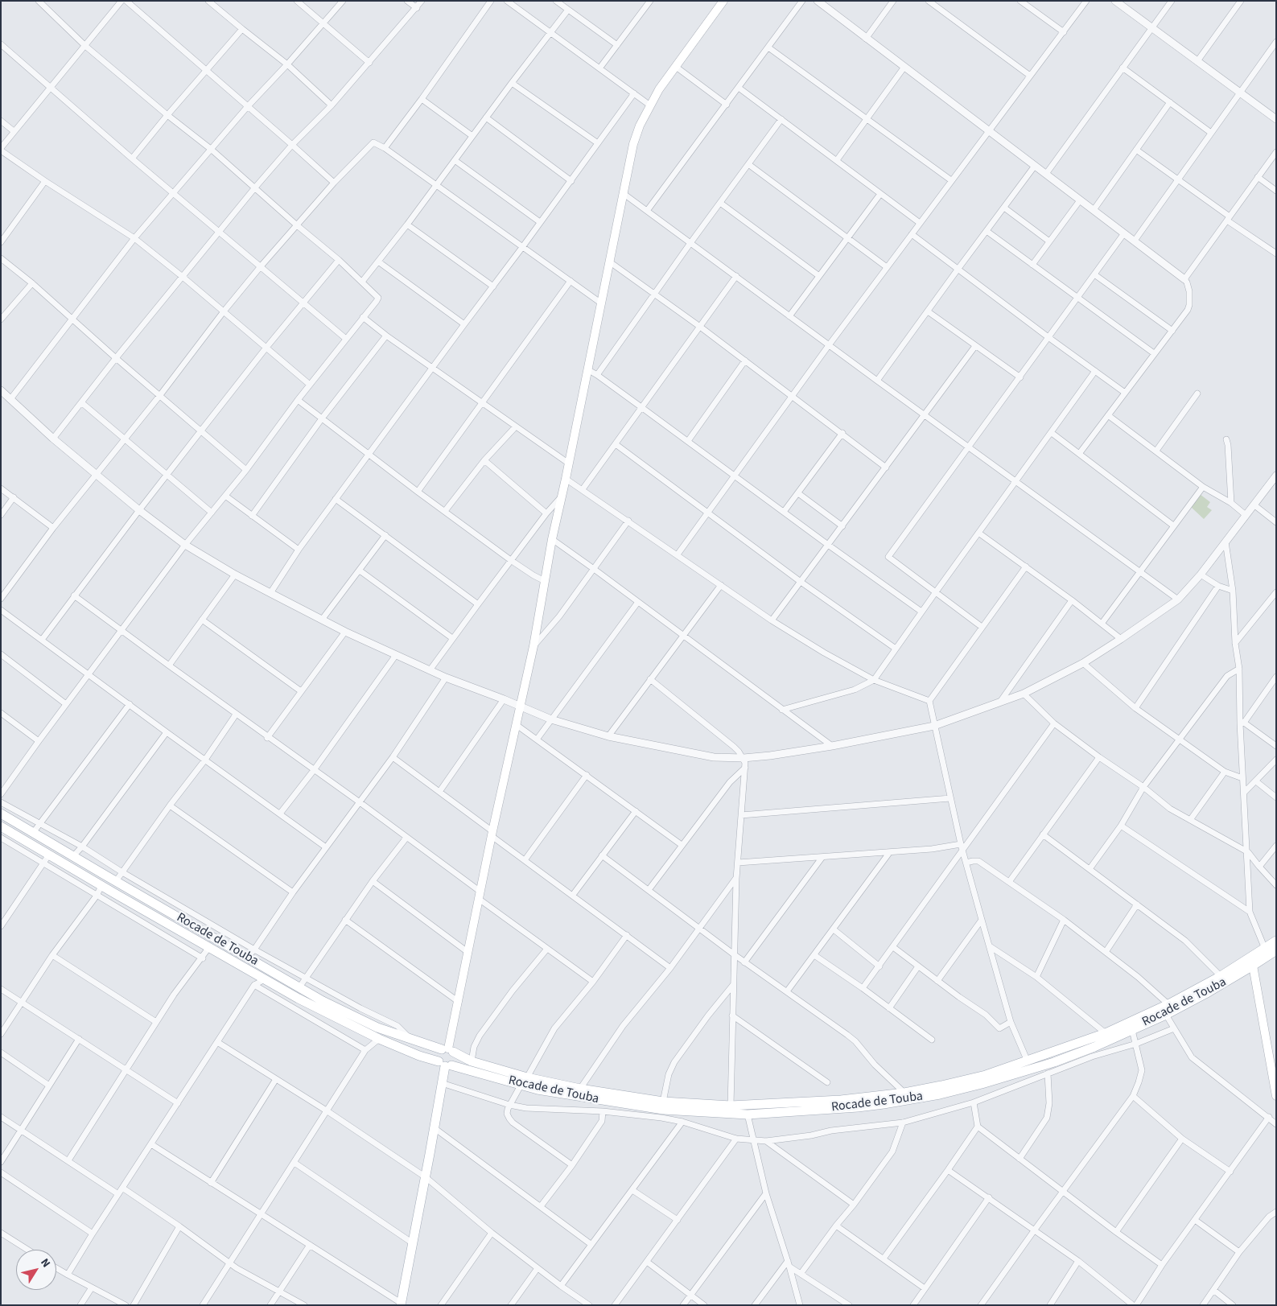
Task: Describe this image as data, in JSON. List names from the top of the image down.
{
  "streets": {
    "main road": ["Rocade de Touba"]
  },
  "north": "top right"
}
